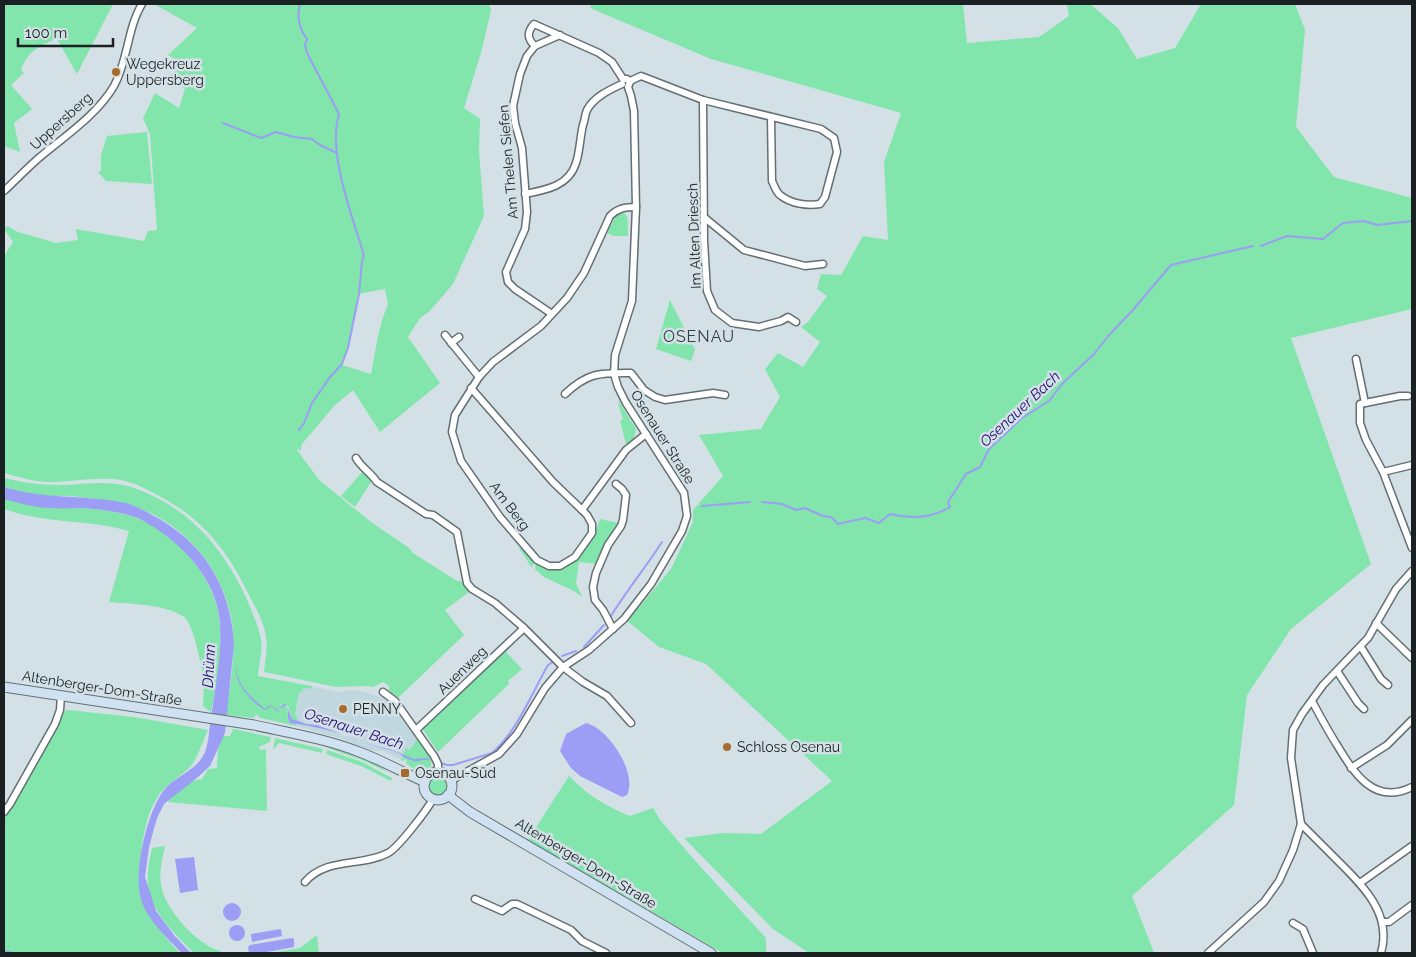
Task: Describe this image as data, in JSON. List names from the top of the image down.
{
  "streets": {
    "main road": ["Altenberger-Dom-Straße"],
    "street": [
      "Uppersberg",
      "Am Thelen Siefen",
      "Im Alten Driesch",
      "Osenauer Straße",
      "Am Berg",
      "Auenweg"
    ]
  },
  "crossings": [
    ["Am Thelen Siefen", "Osenauer Straße"],
    ["Am Thelen Siefen", "Am Berg"],
    ["Osenauer Straße", "Am Berg"],
    ["Osenauer Straße", "Altenberger-Dom-Straße"]
  ],
  "districts": ["OSENAU"],
  "water": ["Osenauer Bach", "Dhünn"],
  "places": {
    "other": ["Wegekreuz Uppersberg", "PENNY", "Schloss Osenau"],
    "transit": ["Osenau-Süd"]
  },
  "scale_bar": "100 m"
}
